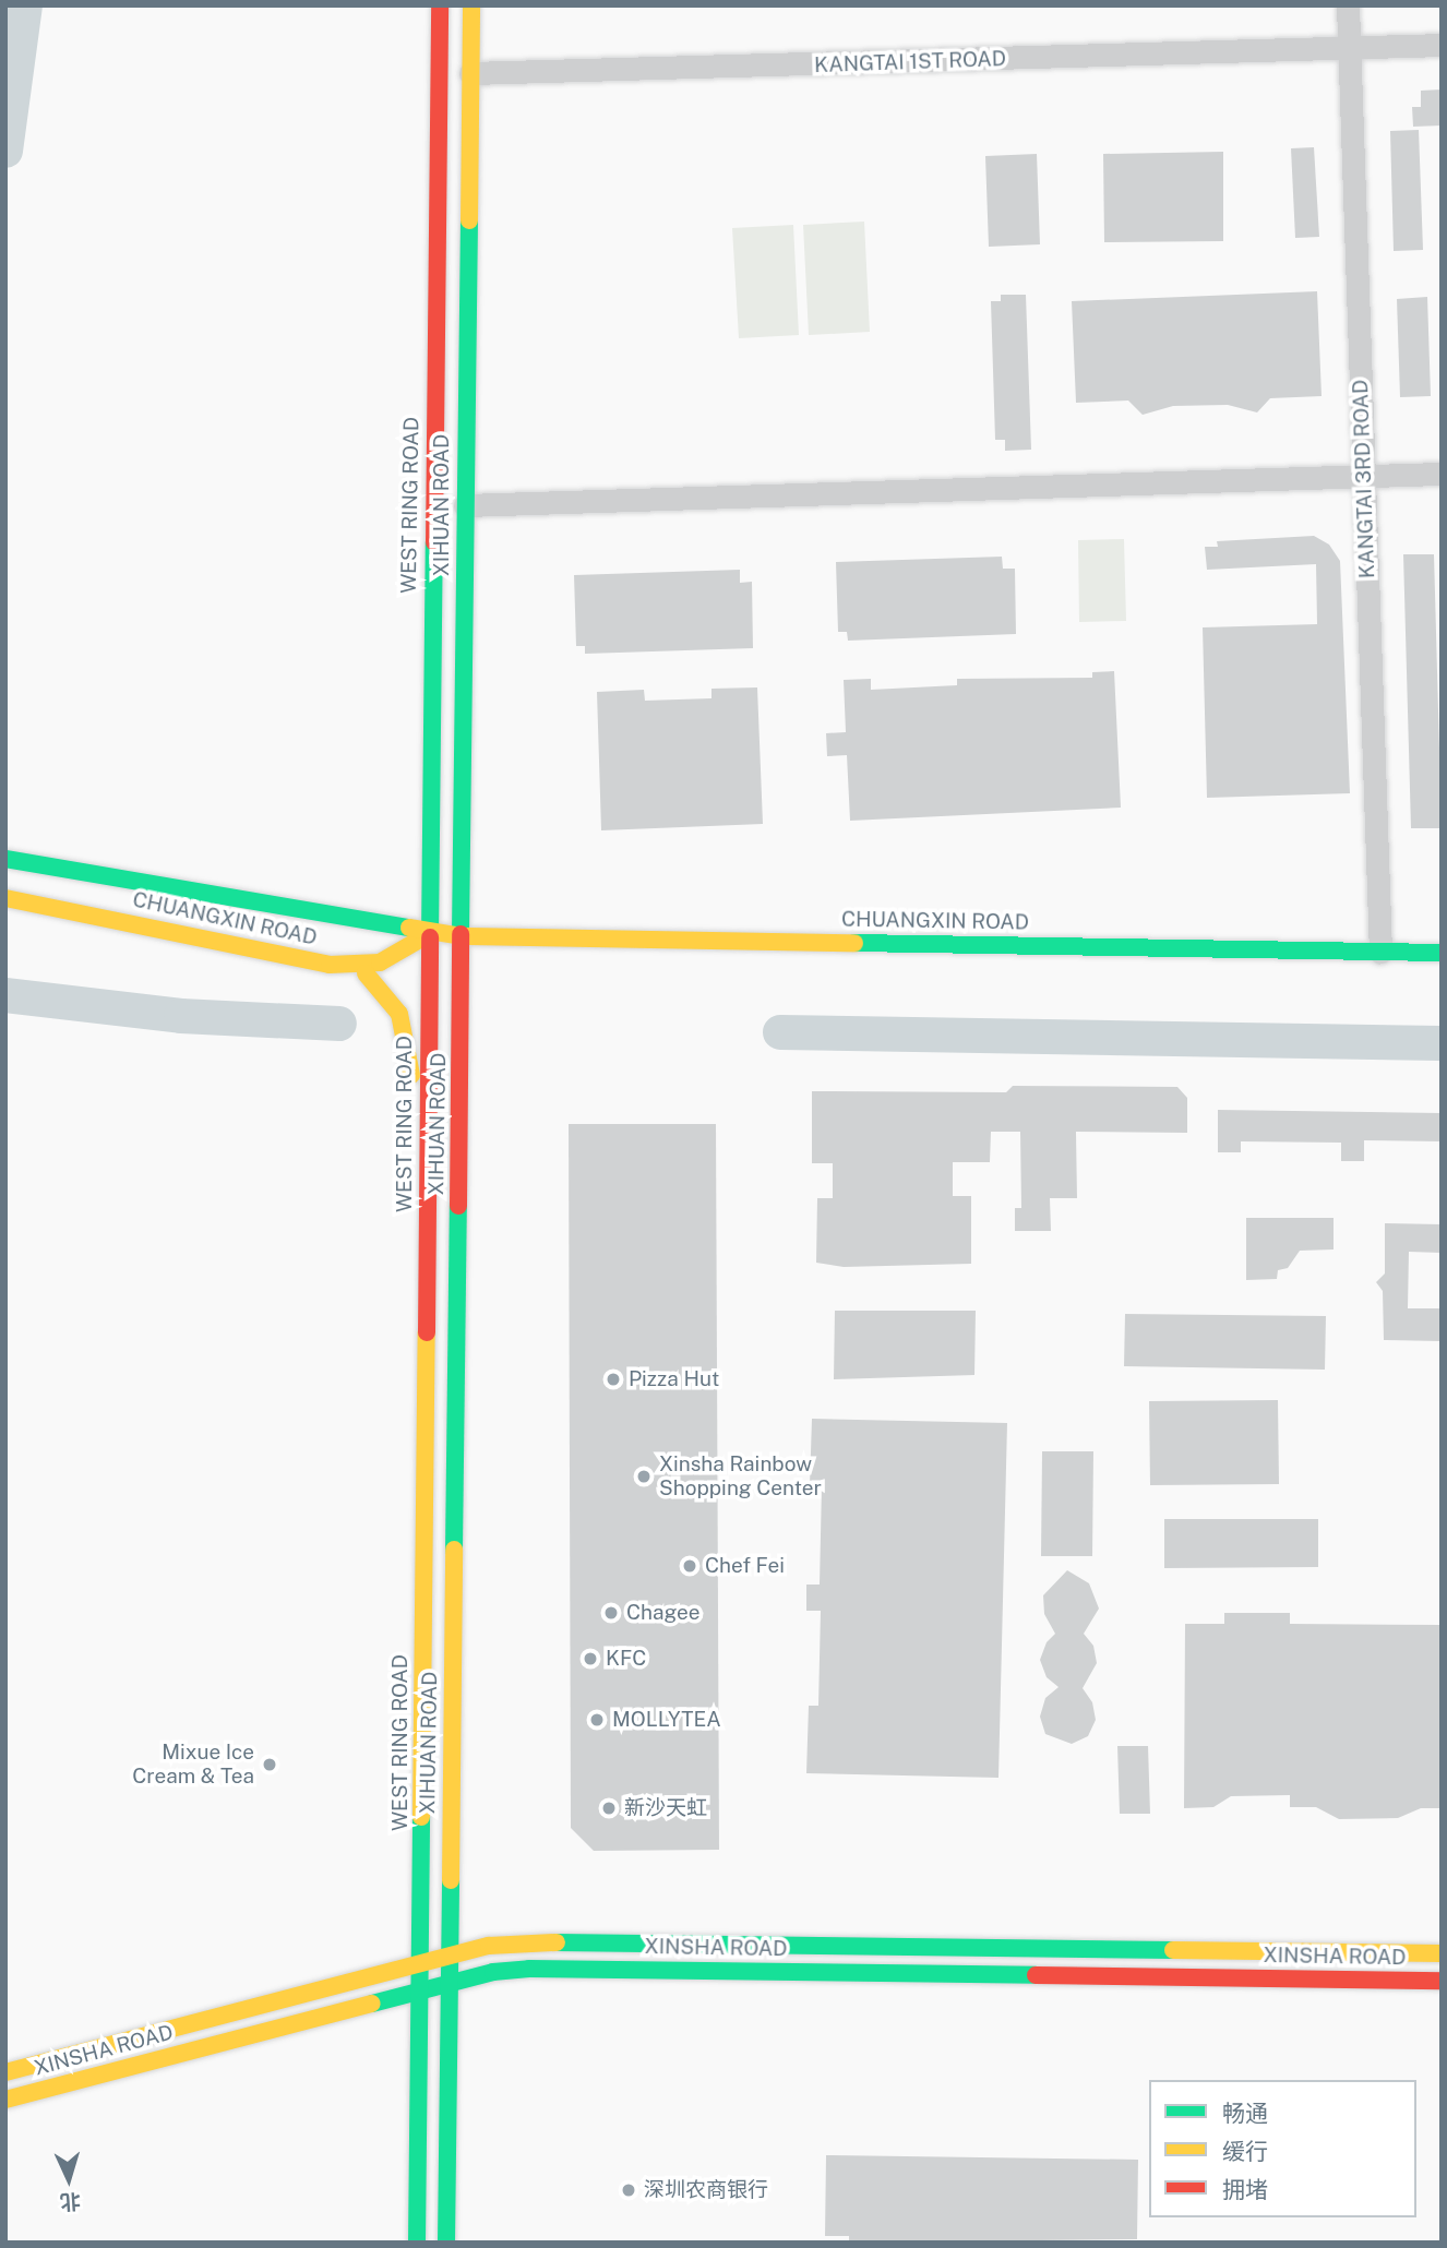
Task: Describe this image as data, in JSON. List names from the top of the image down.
{
  "streets": {
    "main road": [
      "WEST RING ROAD",
      "XIHUAN ROAD",
      "CHUANGXIN ROAD",
      "XINSHA ROAD"
    ],
    "street": ["KANGTAI 1ST ROAD", "KANGTAI 3RD ROAD"]
  },
  "crossings": [
    ["KANGTAI 1ST ROAD", "KANGTAI 3RD ROAD"],
    ["KANGTAI 1ST ROAD", "XIHUAN ROAD"],
    ["KANGTAI 3RD ROAD", "CHUANGXIN ROAD"],
    ["WEST RING ROAD", "CHUANGXIN ROAD"],
    ["WEST RING ROAD", "XINSHA ROAD"],
    ["XIHUAN ROAD", "CHUANGXIN ROAD"],
    ["XIHUAN ROAD", "XINSHA ROAD"]
  ],
  "places": [
    "Pizza Hut",
    "Xinsha Rainbow Shopping Center",
    "Chef Fei",
    "Chagee",
    "KFC",
    "MOLLYTEA",
    "Mixue Ice Cream & Tea",
    "新沙天虹",
    "深圳农商银行"
  ],
  "legend": ["畅通", "缓行", "拥堵"],
  "north": "bottom"
}
